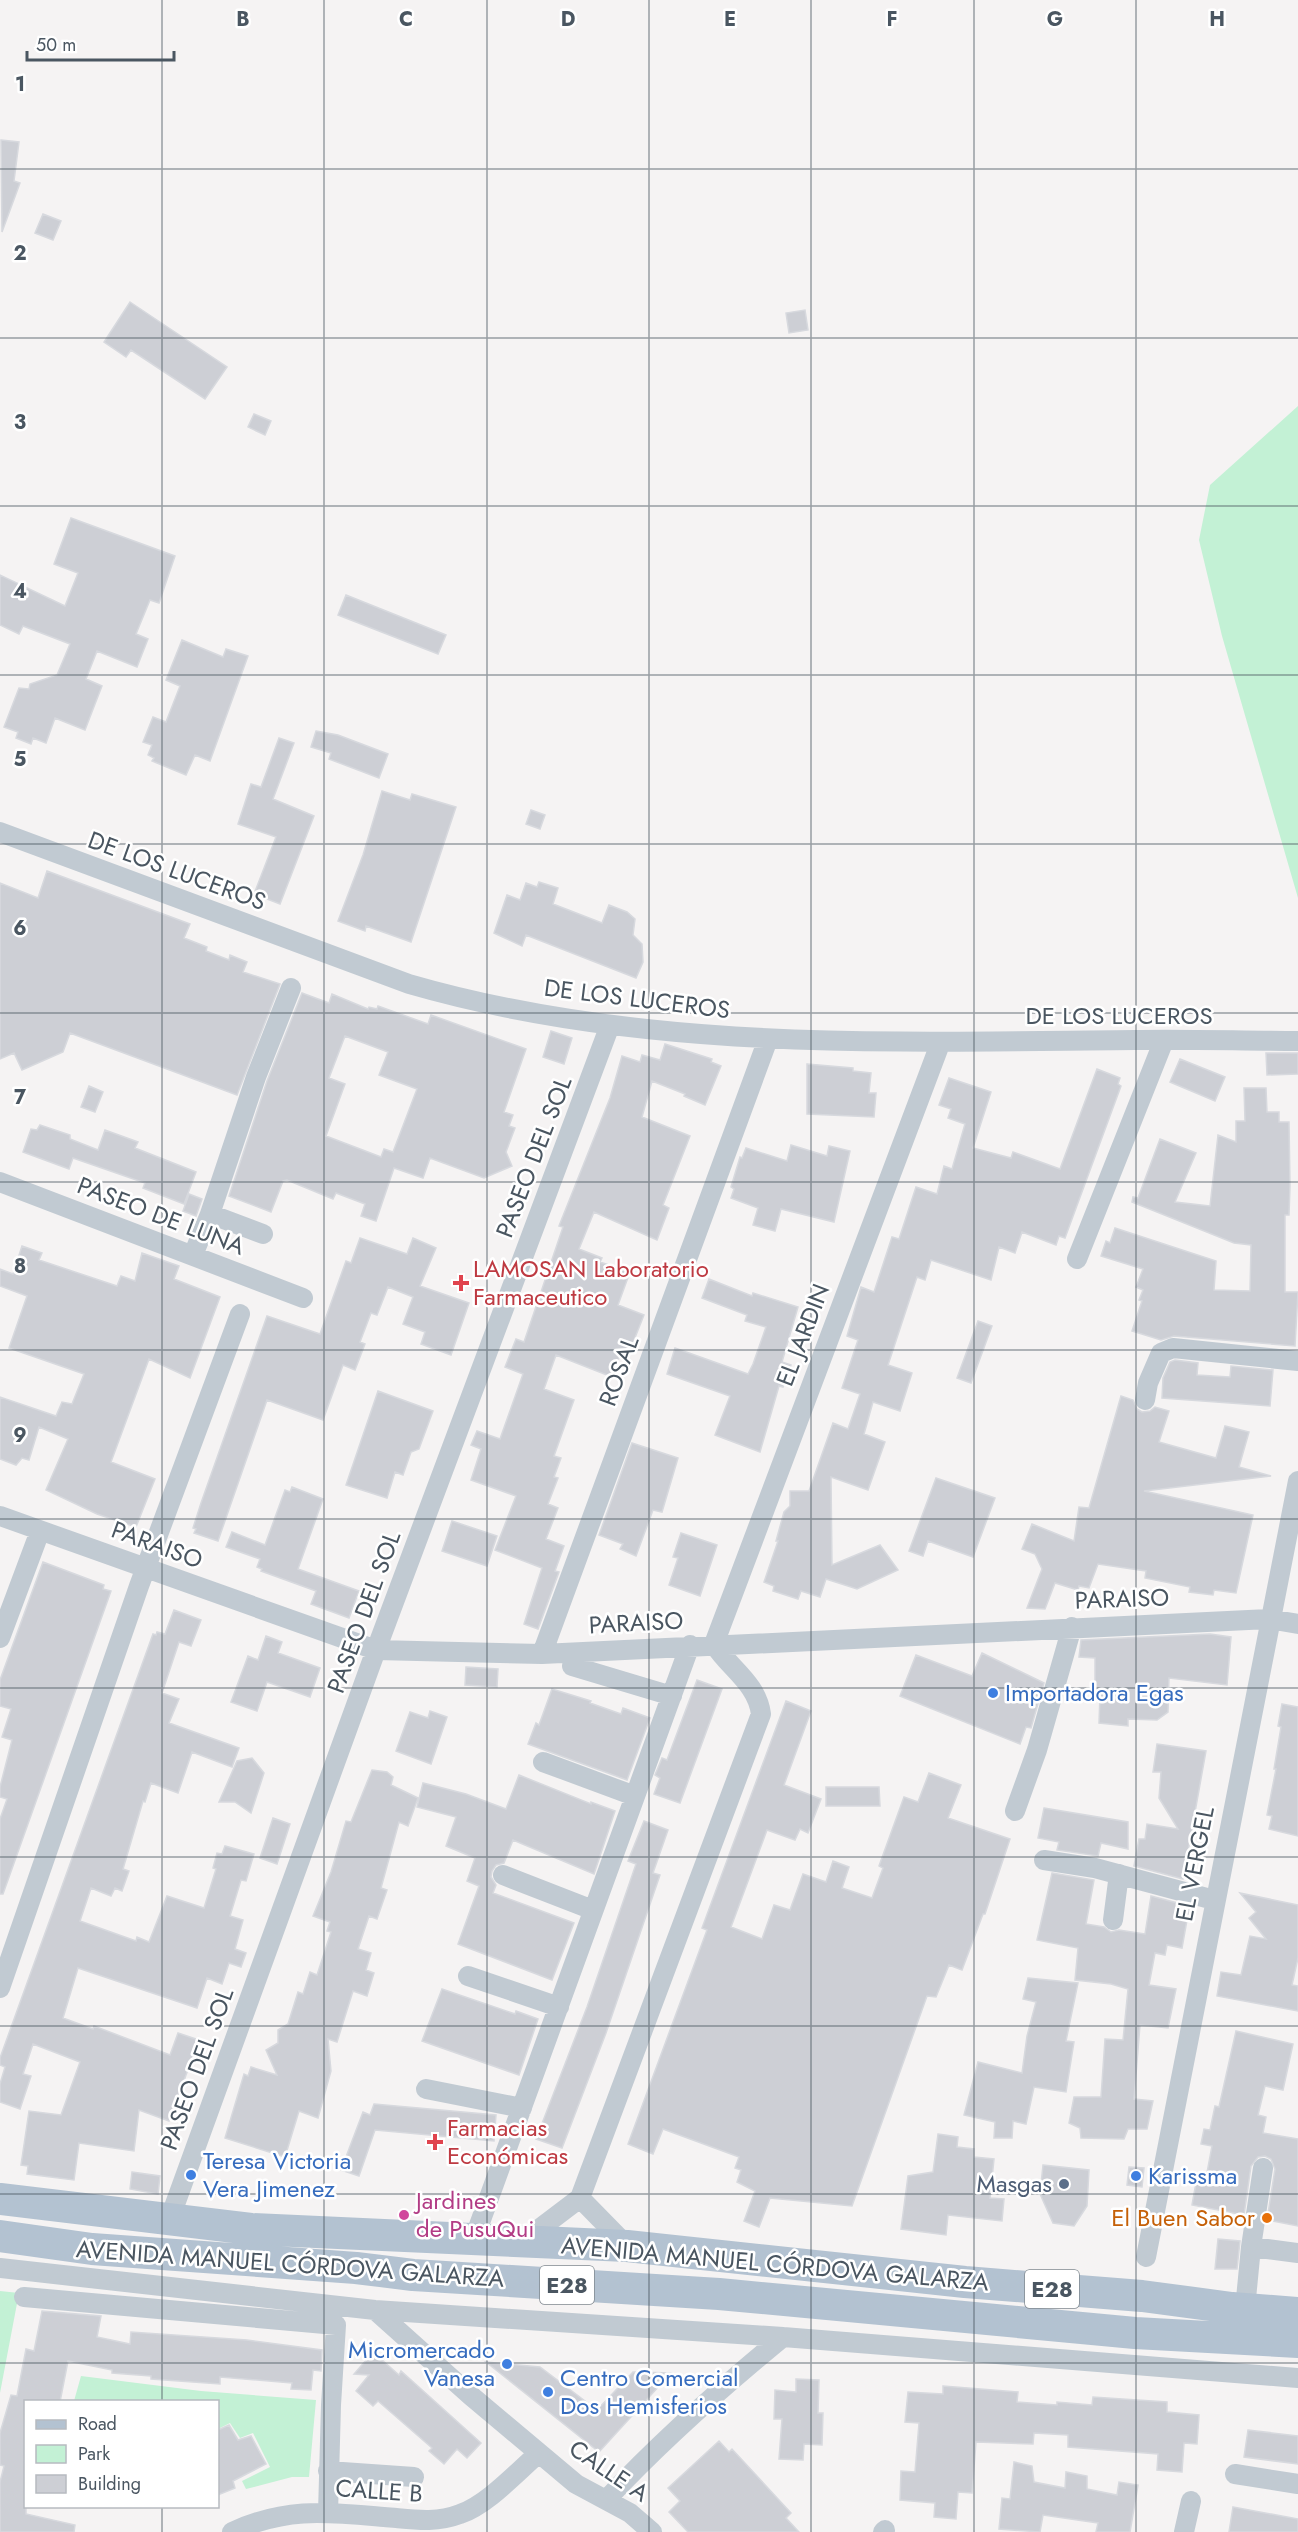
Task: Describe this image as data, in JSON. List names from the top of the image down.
{
  "streets": {
    "main road": ["AVENIDA MANUEL CÓRDOVA GALARZA", "E28"],
    "street": [
      "DE LOS LUCEROS",
      "PASEO DEL SOL",
      "PASEO DE LUNA",
      "EL JARDIN",
      "ROSAL",
      "PARAISO",
      "EL VERGEL",
      "CALLE A",
      "CALLE B"
    ]
  },
  "crossings": [
    ["DE LOS LUCEROS", "PASEO DEL SOL"],
    ["DE LOS LUCEROS", "EL JARDIN"],
    ["DE LOS LUCEROS", "ROSAL"],
    ["PASEO DEL SOL", "PARAISO"],
    ["PASEO DEL SOL", "AVENIDA MANUEL CÓRDOVA GALARZA"],
    ["EL JARDIN", "PARAISO"],
    ["ROSAL", "PARAISO"],
    ["PARAISO", "EL VERGEL"],
    ["CALLE A", "CALLE B"]
  ],
  "places": {
    "health": ["LAMOSAN Laboratorio Farmaceutico", "Farmacias Económicas"],
    "other": [
      "Importadora Egas",
      "Teresa Victoria Vera Jimenez",
      "Karissma",
      "Masgas",
      "Jardines de PusuQui",
      "El Buen Sabor",
      "Micromercado Vanesa",
      "Centro Comercial Dos Hemisferios"
    ]
  },
  "legend": ["Road", "Park", "Building"],
  "scale_bar": "50 m",
  "grid": {
    "columns": [
      "B",
      "C",
      "D",
      "E",
      "F",
      "G",
      "H"
    ],
    "rows": [
      "1",
      "2",
      "3",
      "4",
      "5",
      "6",
      "7",
      "8",
      "9"
    ]
  }
}
